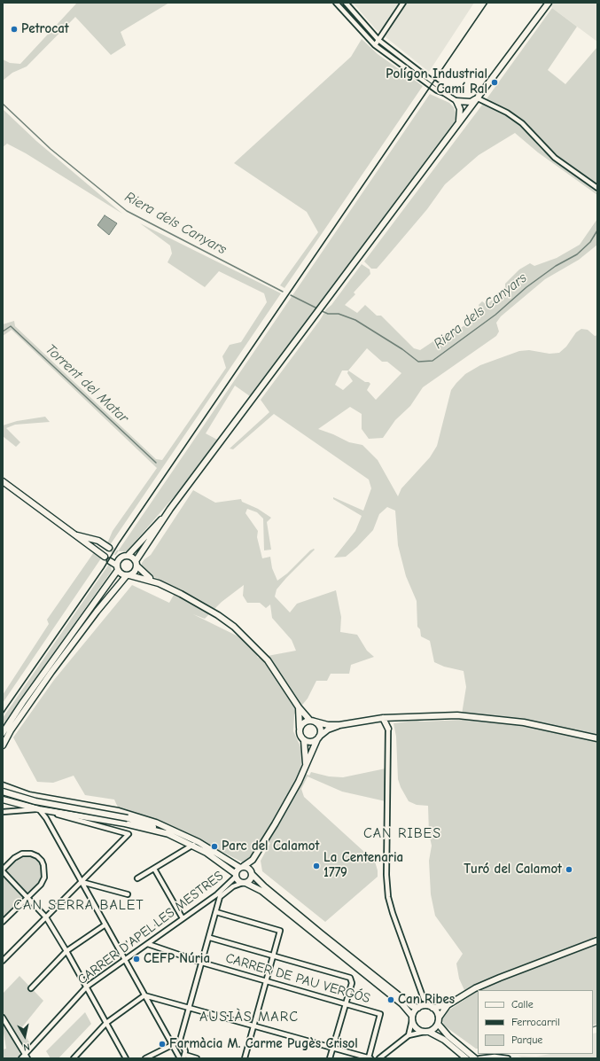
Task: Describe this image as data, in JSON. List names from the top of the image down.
{
  "streets": {
    "street": ["CARRER D'APEL·LES MESTRES", "CARRER DE PAU VERGÓS"]
  },
  "crossings": [
    ["CARRER D'APEL·LES MESTRES", "CARRER DE PAU VERGÓS"]
  ],
  "districts": ["CAN RIBES", "CAN SERRA BALET", "AUSIÀS MARC"],
  "water": ["Riera dels Canyars", "Torrent del Matar"],
  "places": [
    "Petrocat",
    "Polígon Industrial Camí Ral",
    "Parc del Calamot",
    "La Centenaria 1779",
    "Turó del Calamot",
    "CEFP Núria",
    "Can Ribes",
    "Farmàcia M. Carme Pugès Crisol"
  ],
  "legend": ["Calle", "Ferrocarril", "Parque"],
  "north": "bottom"
}
